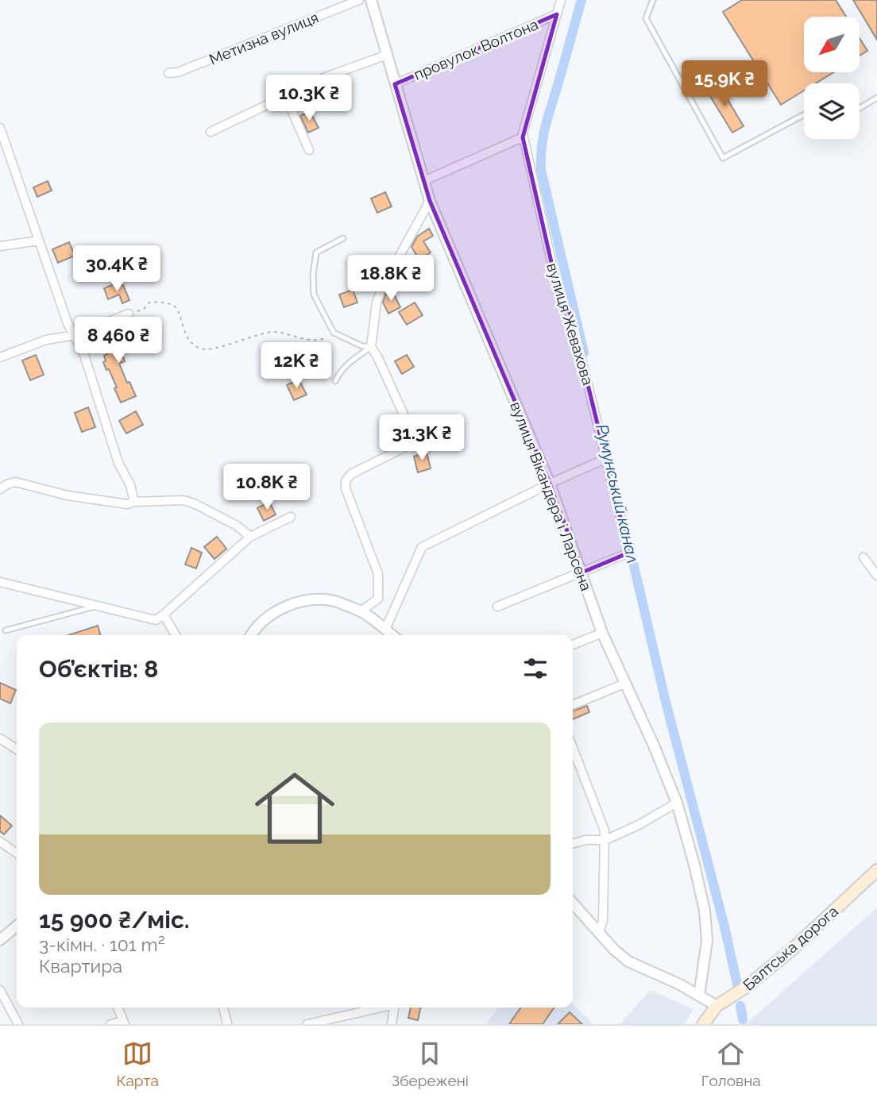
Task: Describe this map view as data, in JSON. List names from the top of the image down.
{
  "streets": {
    "main road": ["Балтська дорога"],
    "street": [
      "Метизна вулиця",
      "провулок Волтона",
      "вулиця Жевахова",
      "вулиця Вікандера і Ларсена"
    ]
  },
  "crossings": [
    ["провулок Волтона", "вулиця Жевахова"],
    ["провулок Волтона", "вулиця Вікандера і Ларсена"],
    ["вулиця Жевахова", "вулиця Вікандера і Ларсена"]
  ],
  "water": ["Румунський канал"],
  "north": "bottom left",
  "page": {
    "price": [
      "15.9K ₴",
      "10.3K ₴",
      "30.4K ₴",
      "18.8K ₴",
      "8 460 ₴",
      "12K ₴",
      "31.3K ₴",
      "10.8K ₴"
    ],
    "heading": "Об’єктів: 8",
    "list": [
      {
        "name": "15 900 ₴/міс.",
        "note": "3-кімн. · 101 m² · Квартира"
      }
    ],
    "tabs": ["Карта", "Збережені", "Головна"]
  }
}
